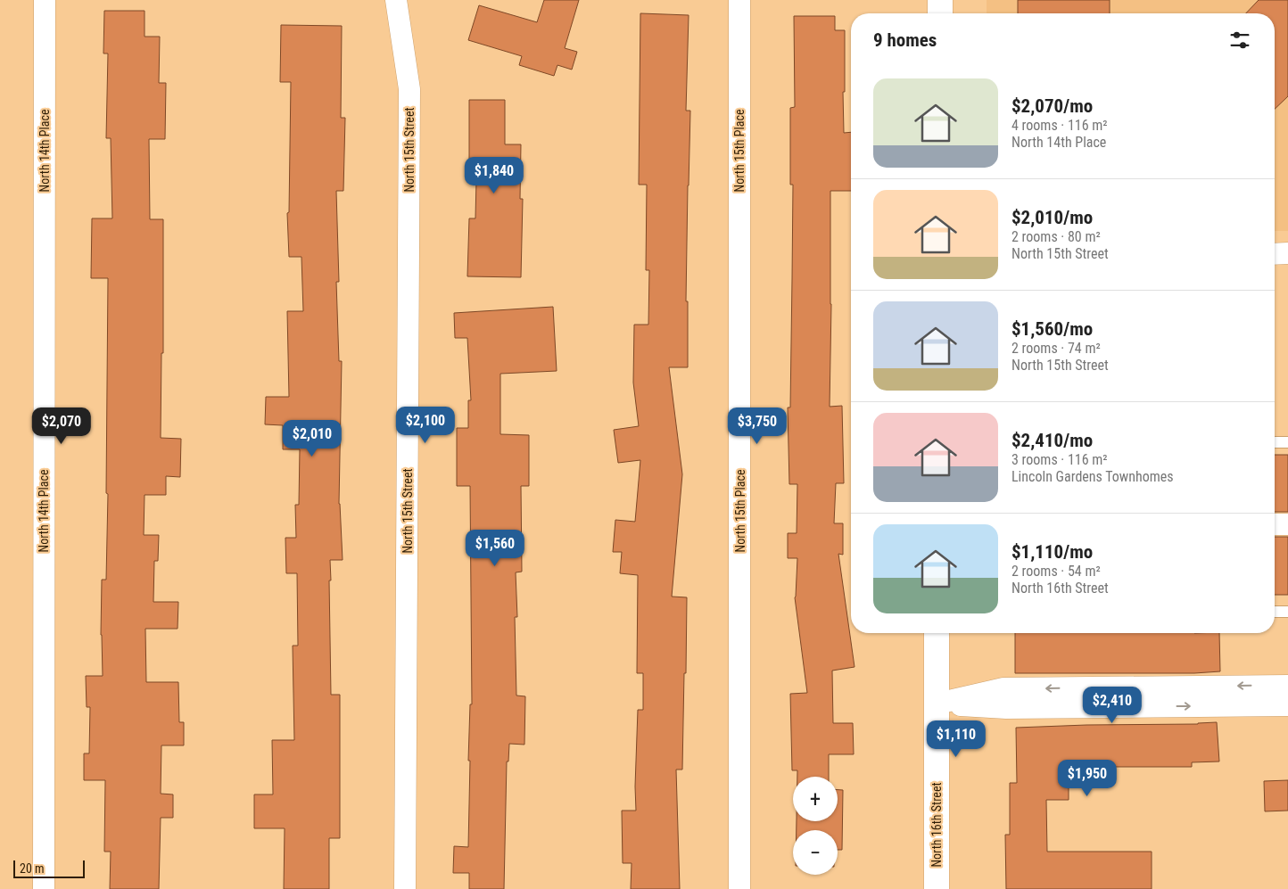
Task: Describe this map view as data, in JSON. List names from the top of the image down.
{
  "streets": {
    "main road": ["North 16th Street"],
    "street": ["North 15th Street", "North 14th Place", "North 15th Place"]
  },
  "scale_bar": "20 m",
  "page": {
    "heading": "9 homes",
    "list": [
      {
        "name": "$2,070/mo",
        "note": "4 rooms · 116 m² · North 14th Place"
      },
      {
        "name": "$2,010/mo",
        "note": "2 rooms · 80 m² · North 15th Street"
      },
      {
        "name": "$1,560/mo",
        "note": "2 rooms · 74 m² · North 15th Street"
      },
      {
        "name": "$2,410/mo",
        "note": "3 rooms · 116 m² · Lincoln Gardens Townhomes"
      },
      {
        "name": "$1,110/mo",
        "note": "2 rooms · 54 m² · North 16th Street"
      }
    ],
    "price": [
      "$1,840",
      "$2,100",
      "$2,070",
      "$3,750",
      "$2,010",
      "$1,560",
      "$2,410",
      "$1,110",
      "$1,950"
    ],
    "map_buttons": ["+", "−"],
    "scale": "20 m"
  }
}
